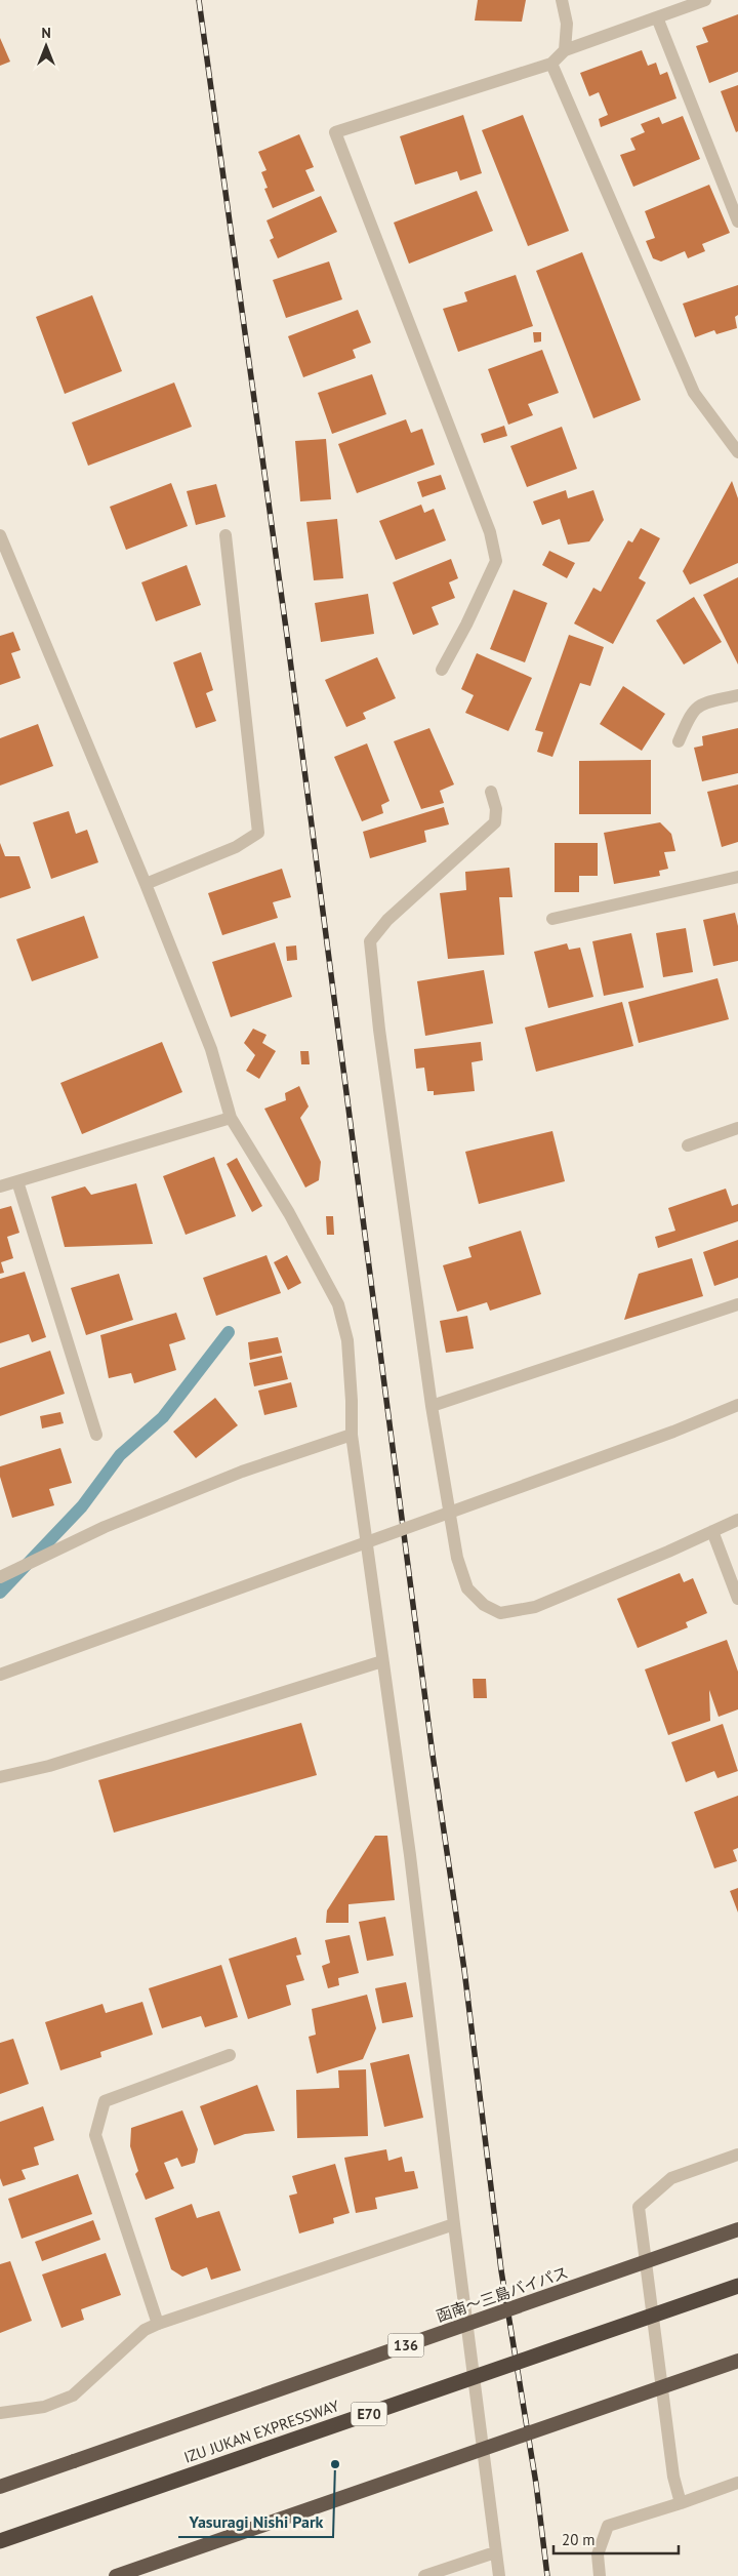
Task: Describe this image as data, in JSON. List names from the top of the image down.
{
  "streets": {
    "highway": [
      "函南～三島バイパス",
      "136",
      "E70",
      "IZU JUKAN EXPRESSWAY"
    ]
  },
  "places": ["Yasuragi Nishi Park"],
  "scale_bar": "20 m",
  "north": "top"
}
